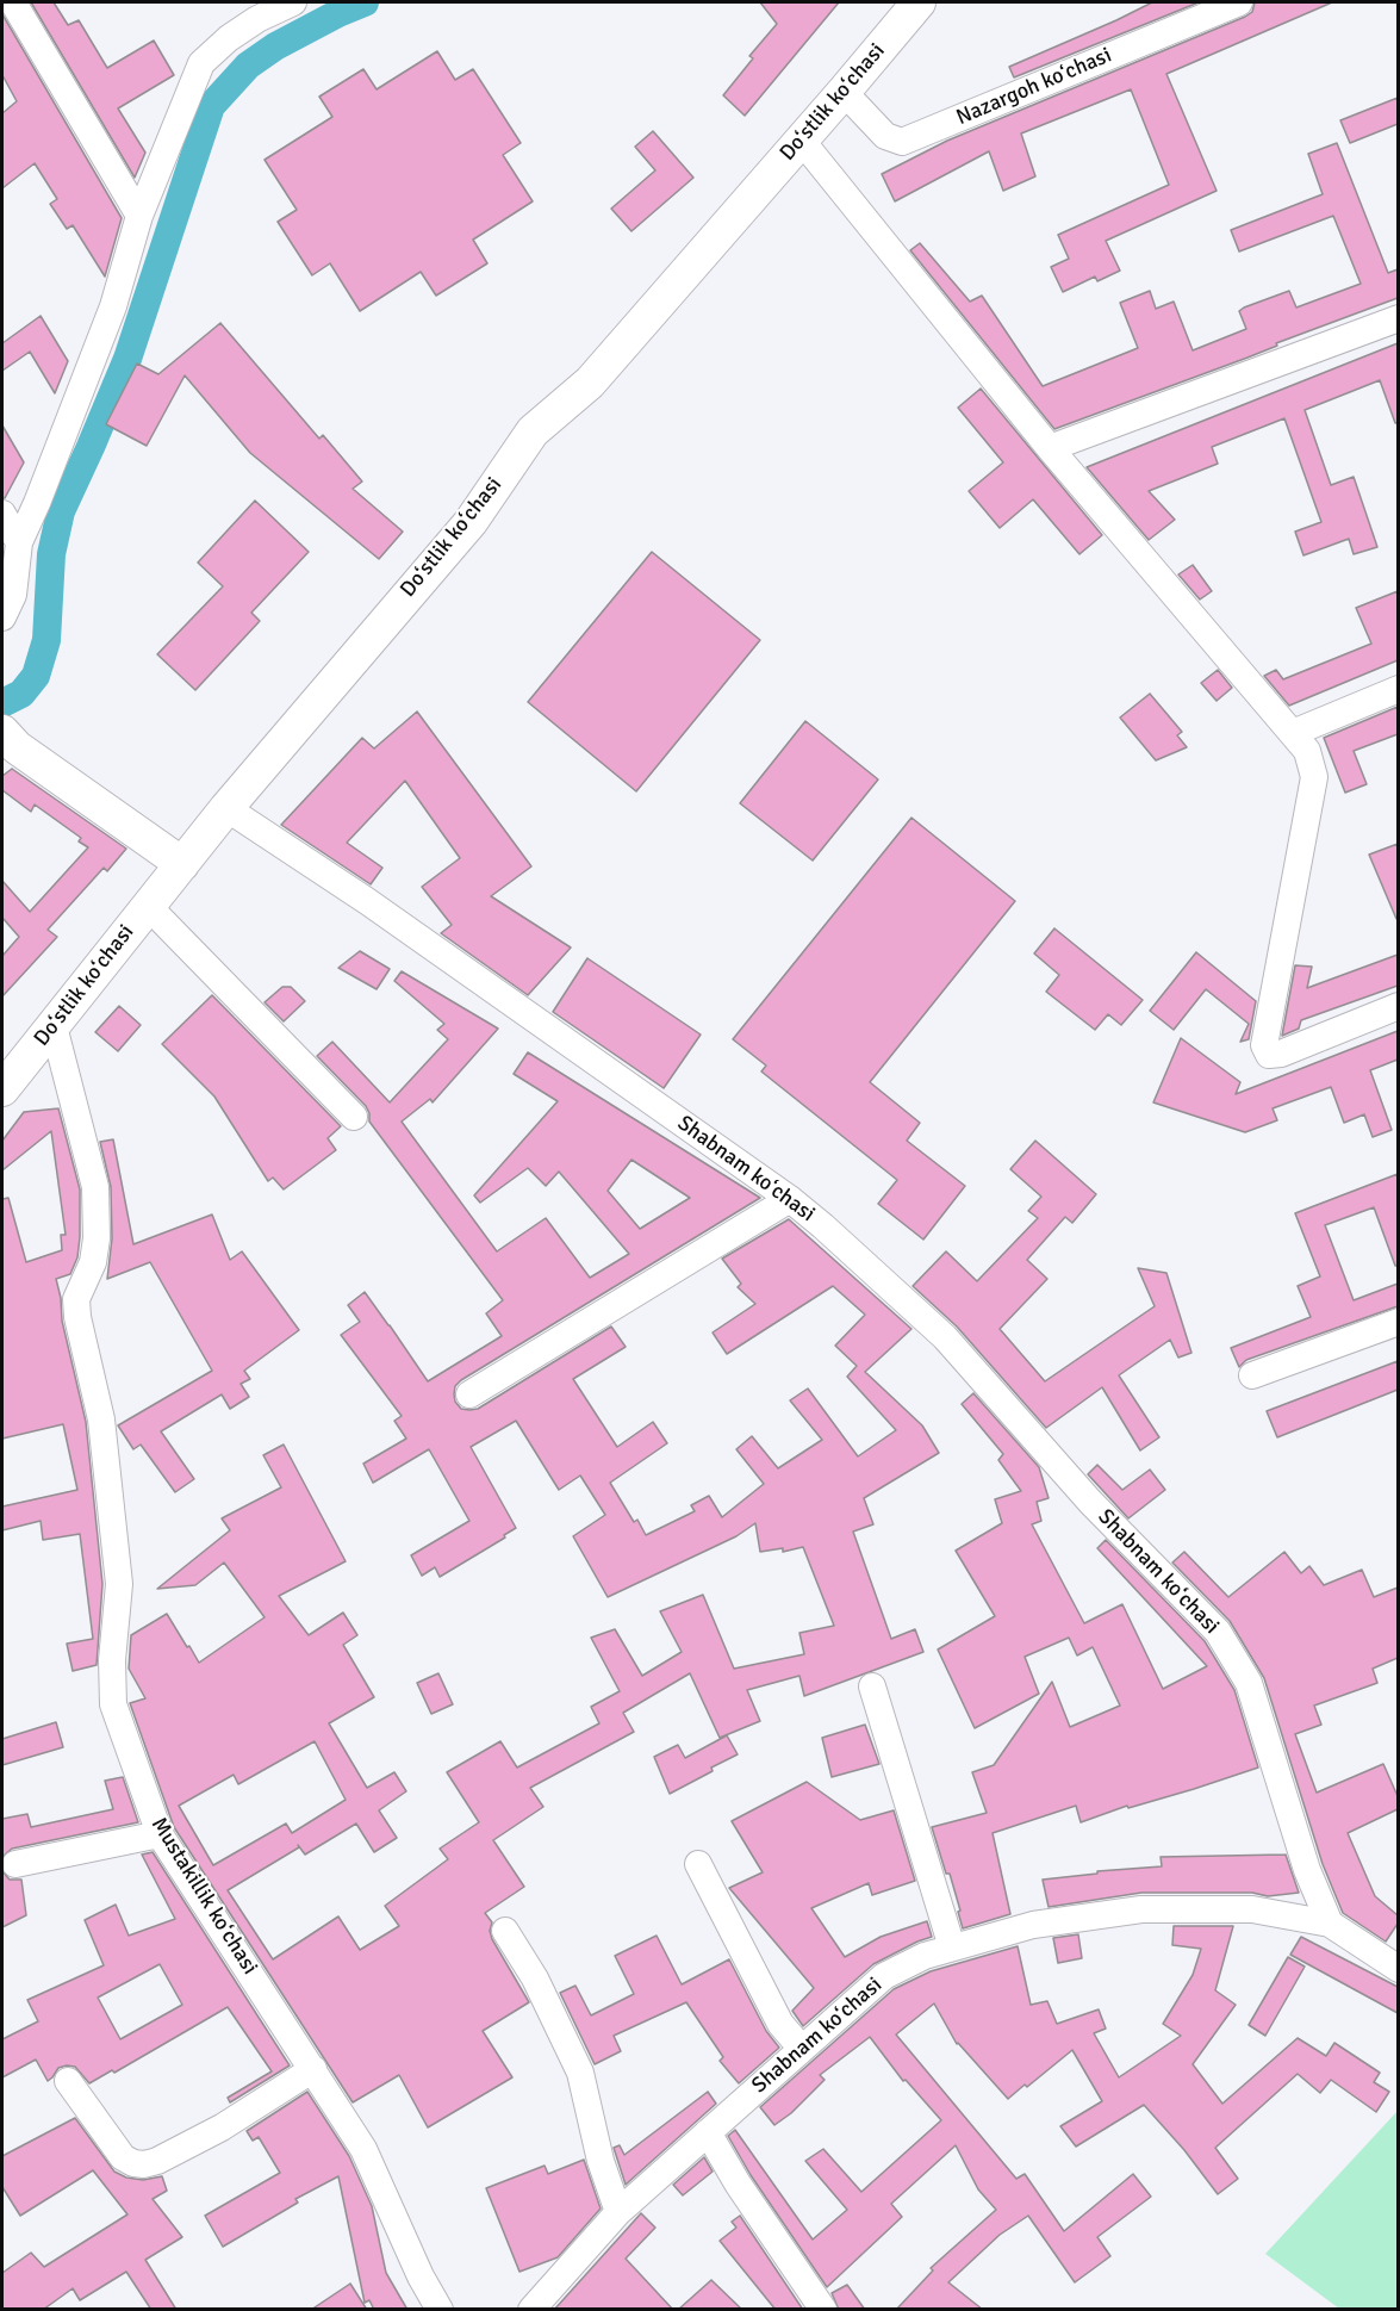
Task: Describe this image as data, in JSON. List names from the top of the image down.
{
  "streets": {
    "street": [
      "Nazargoh koʻchasi",
      "Doʻstlik koʻchasi",
      "Shabnam koʻchasi",
      "Mustakillik koʻchasi"
    ]
  },
  "crossings": [
    ["Nazargoh koʻchasi", "Doʻstlik koʻchasi"],
    ["Doʻstlik koʻchasi", "Shabnam koʻchasi"],
    ["Doʻstlik koʻchasi", "Mustakillik koʻchasi"]
  ]
}
